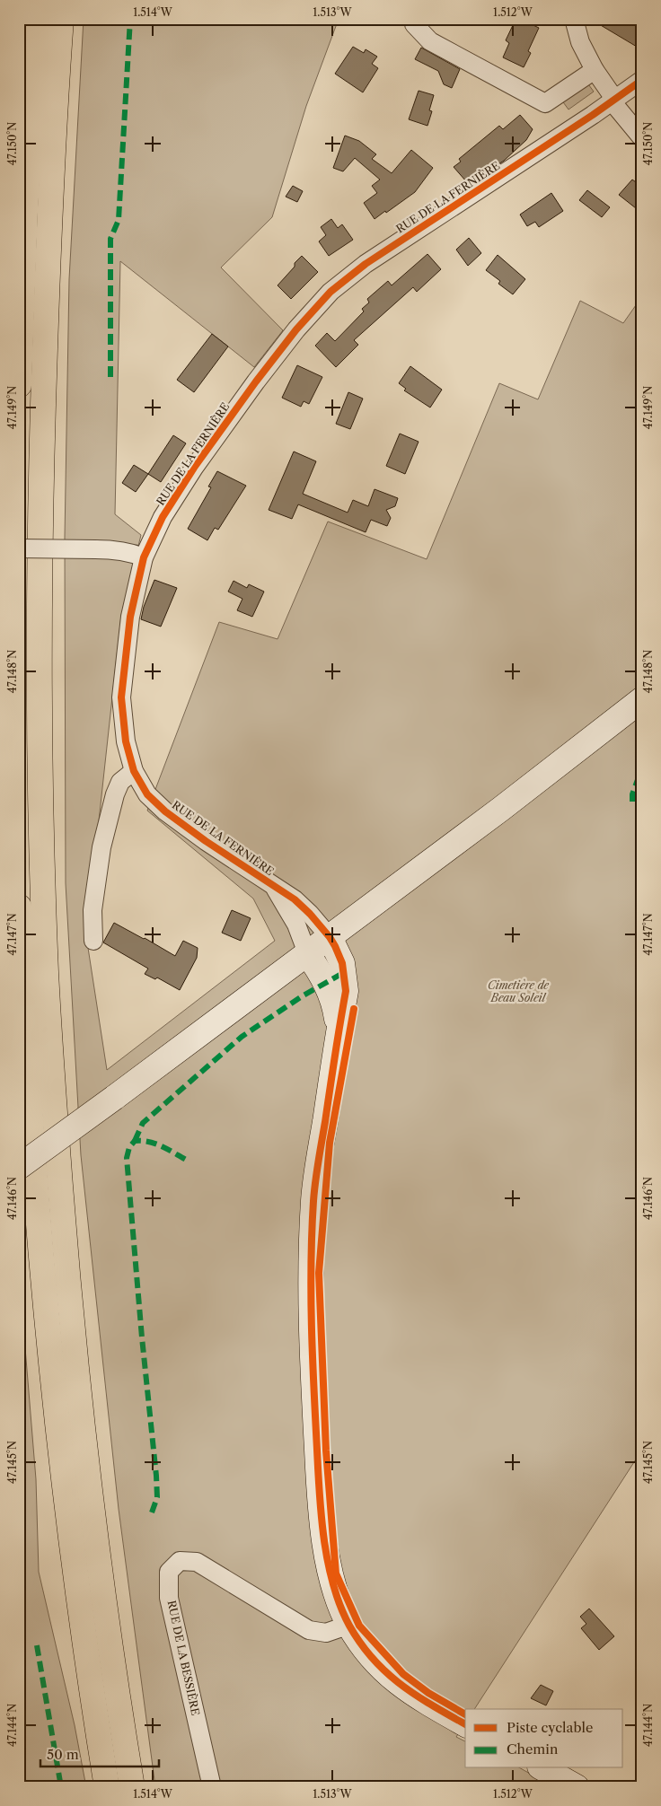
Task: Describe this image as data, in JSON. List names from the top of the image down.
{
  "streets": {
    "street": ["RUE DE LA FERNIÈRE", "RUE DE LA BESSIÈRE"]
  },
  "parks": ["Cimetière de Beau Soleil"],
  "legend": ["Piste cyclable", "Chemin"],
  "scale_bar": "50 m",
  "coordinates": [
    "1.514°W",
    "1.513°W",
    "1.512°W",
    "47.150°N",
    "47.149°N",
    "47.148°N",
    "47.147°N",
    "47.146°N",
    "47.145°N",
    "47.144°N"
  ]
}
